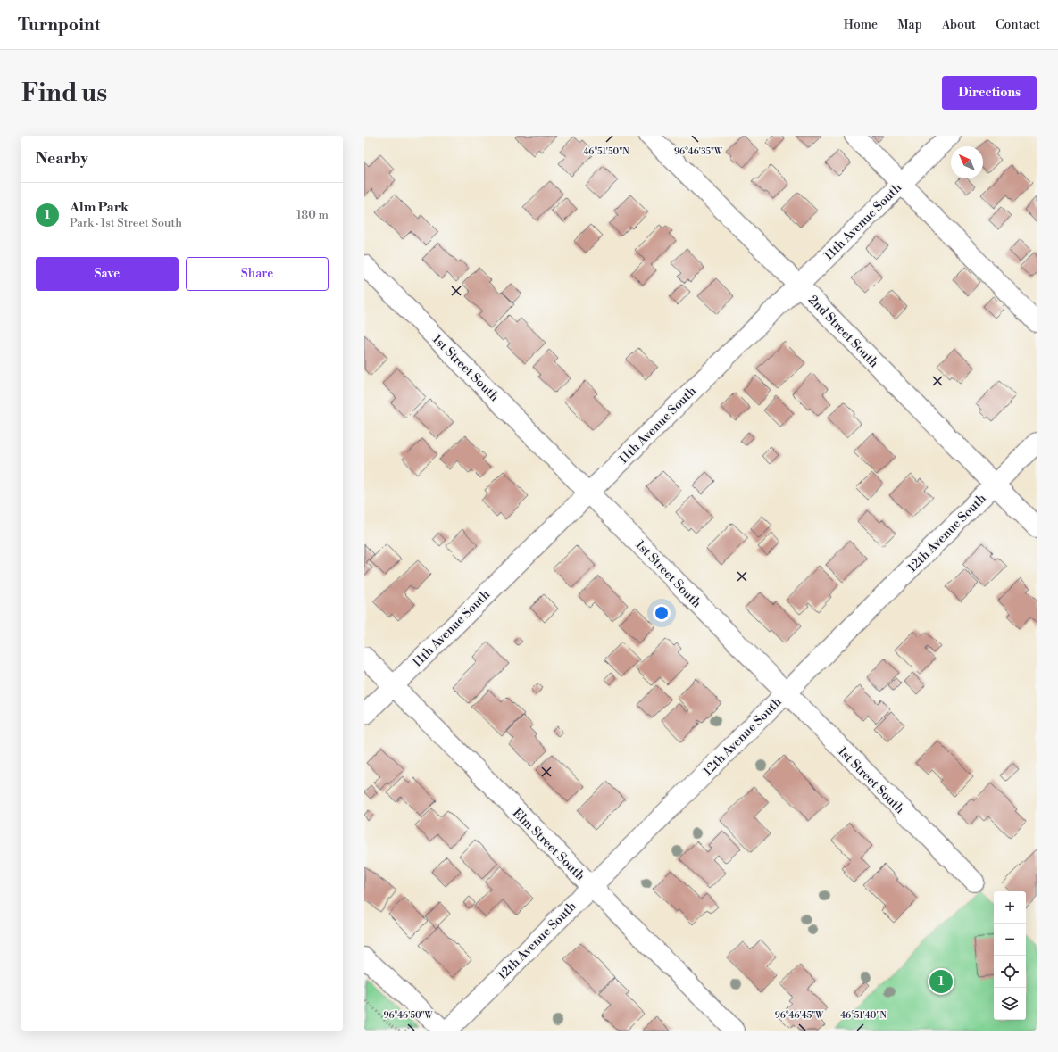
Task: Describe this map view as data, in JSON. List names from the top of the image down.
{
  "streets": {
    "street": [
      "11th Avenue South",
      "2nd Street South",
      "1st Street South",
      "12th Avenue South",
      "Elm Street South"
    ]
  },
  "crossings": [
    ["11th Avenue South", "2nd Street South"],
    ["11th Avenue South", "1st Street South"],
    ["11th Avenue South", "Elm Street South"],
    ["2nd Street South", "12th Avenue South"],
    ["1st Street South", "12th Avenue South"],
    ["12th Avenue South", "Elm Street South"]
  ],
  "north": "top left",
  "page": {
    "header": "Turnpoint",
    "nav": [
      "Home",
      "Map",
      "About",
      "Contact"
    ],
    "buttons": [
      "Directions",
      ["Save", "Share"]
    ],
    "title": "Find us",
    "heading": "Nearby",
    "list": [
      {
        "mark": "1",
        "name": "Alm Park",
        "note": "Park · 1st Street South",
        "value": "180 m"
      }
    ],
    "map_buttons": ["+", "−"],
    "pins": "1"
  },
  "coordinates": [
    "96°46'35\"W",
    "46°51'50\"N",
    "46°51'40\"N",
    "96°46'50\"W",
    "96°46'45\"W"
  ]
}
